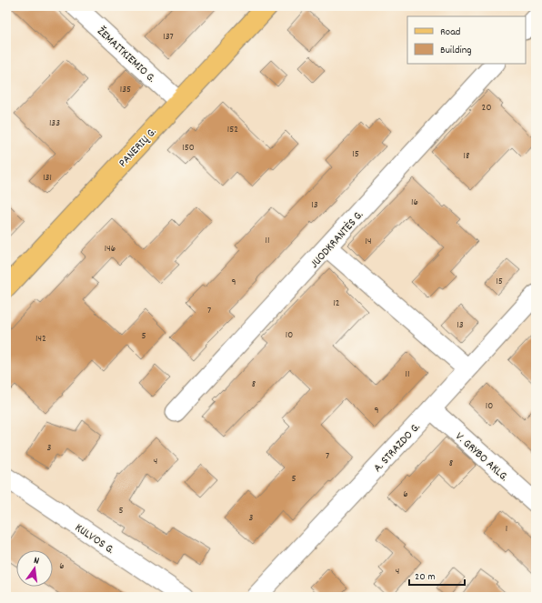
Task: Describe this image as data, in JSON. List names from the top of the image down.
{
  "streets": {
    "main road": ["PANERIŲ G."],
    "street": [
      "ŽEMAITKIEMIO G.",
      "JUODKRANTĖS G.",
      "A. STRAZDO G.",
      "V. GRYBO AKLG.",
      "KULVOS G."
    ]
  },
  "crossings": [
    ["ŽEMAITKIEMIO G.", "PANERIŲ G."],
    ["A. STRAZDO G.", "V. GRYBO AKLG."]
  ],
  "house_numbers": [
    "137",
    "135",
    "20",
    "133",
    "152",
    "150",
    "15",
    "18",
    "131",
    "16",
    "13",
    "11",
    "14",
    "146",
    "15",
    "9",
    "12",
    "7",
    "13",
    "10",
    "5",
    "142",
    "11",
    "8",
    "10",
    "9",
    "3",
    "7",
    "4",
    "8",
    "5",
    "6",
    "5",
    "3",
    "1",
    "6",
    "4"
  ],
  "legend": ["Road", "Building"],
  "scale_bar": "20 m",
  "north": "top"
}
